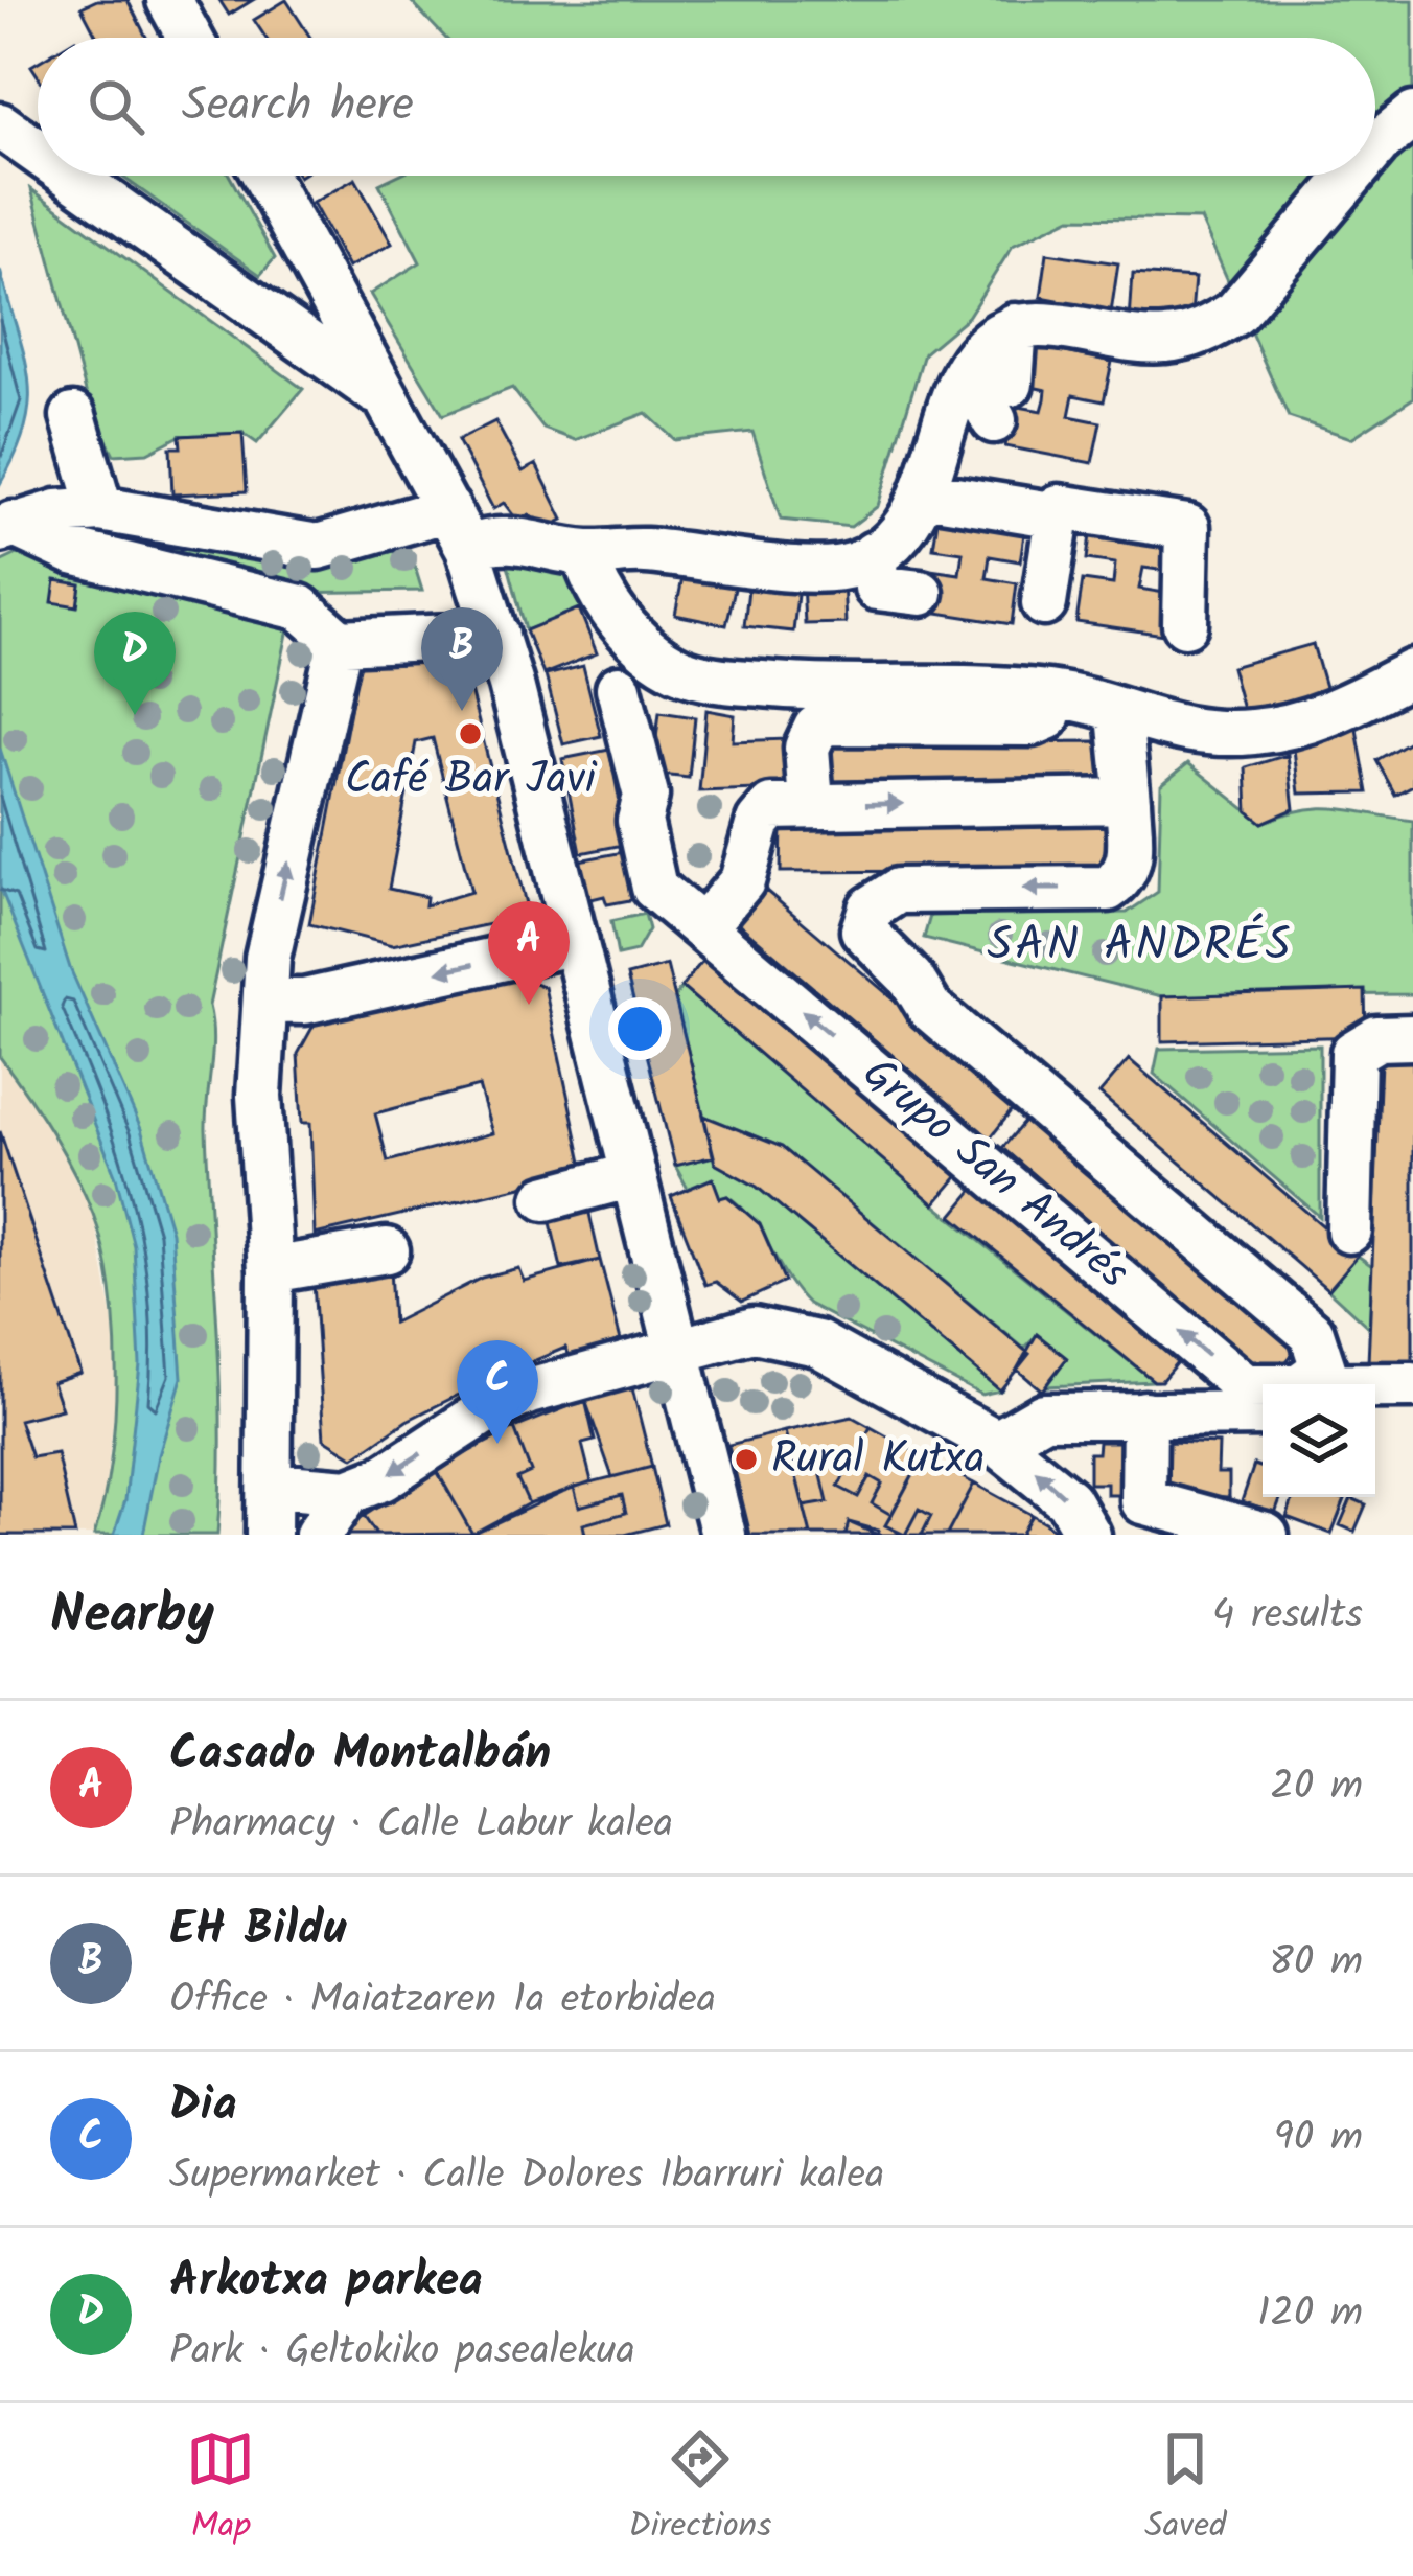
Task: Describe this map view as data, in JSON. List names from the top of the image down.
{
  "streets": {
    "street": ["Grupo San Andrés"]
  },
  "districts": ["SAN ANDRÉS"],
  "places": ["Café Bar Javi", "Rural Kutxa"],
  "page": {
    "search": "Search here",
    "pins": [
      "B",
      "D",
      "A",
      "C"
    ],
    "heading": ["Nearby", "4 results"],
    "list": [
      {
        "mark": "A",
        "name": "Casado Montalbán",
        "note": "Pharmacy · Calle Labur kalea",
        "value": "20 m"
      },
      {
        "mark": "B",
        "name": "EH Bildu",
        "note": "Office · Maiatzaren 1a etorbidea",
        "value": "80 m"
      },
      {
        "mark": "C",
        "name": "Dia",
        "note": "Supermarket · Calle Dolores Ibarruri kalea",
        "value": "90 m"
      },
      {
        "mark": "D",
        "name": "Arkotxa parkea",
        "note": "Park · Geltokiko pasealekua",
        "value": "120 m"
      }
    ],
    "nav": ["Map", "Directions", "Saved"]
  }
}
